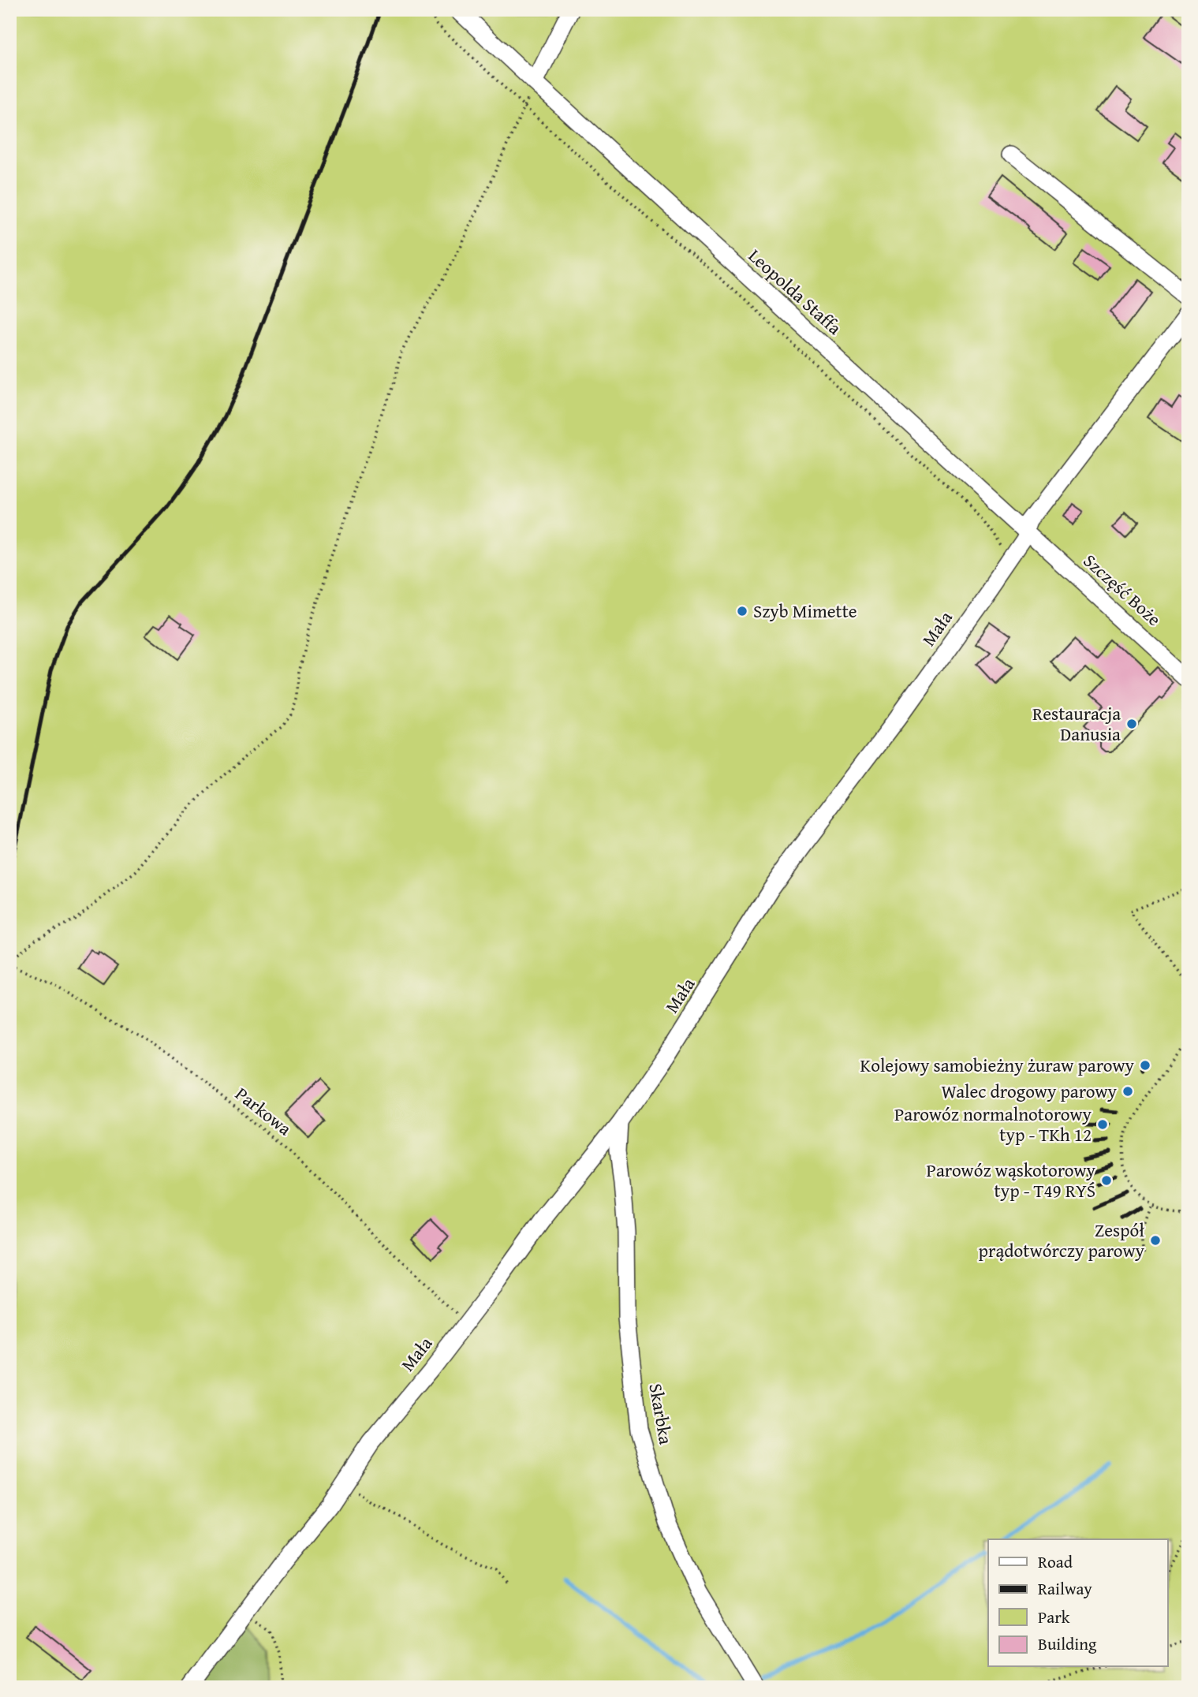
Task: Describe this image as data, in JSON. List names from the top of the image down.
{
  "streets": {
    "street": [
      "Leopolda Staffa",
      "Szczęść Boże",
      "Mała",
      "Skarbka"
    ],
    "path": ["Parkowa"]
  },
  "crossings": [
    ["Leopolda Staffa", "Szczęść Boże"],
    ["Leopolda Staffa", "Mała"],
    ["Szczęść Boże", "Mała"],
    ["Mała", "Parkowa"],
    ["Mała", "Skarbka"]
  ],
  "places": [
    "Szyb Mimette",
    "Restauracja Danusia",
    "Kolejowy samobieżny żuraw parowy",
    "Walec drogowy parowy",
    "Parowóz normalnotorowy typ - TKh 12",
    "Parowóz wąskotorowy typ - T49 RYŚ",
    "Zespół prądotwórczy parowy"
  ],
  "legend": [
    "Road",
    "Railway",
    "Park",
    "Building"
  ]
}
